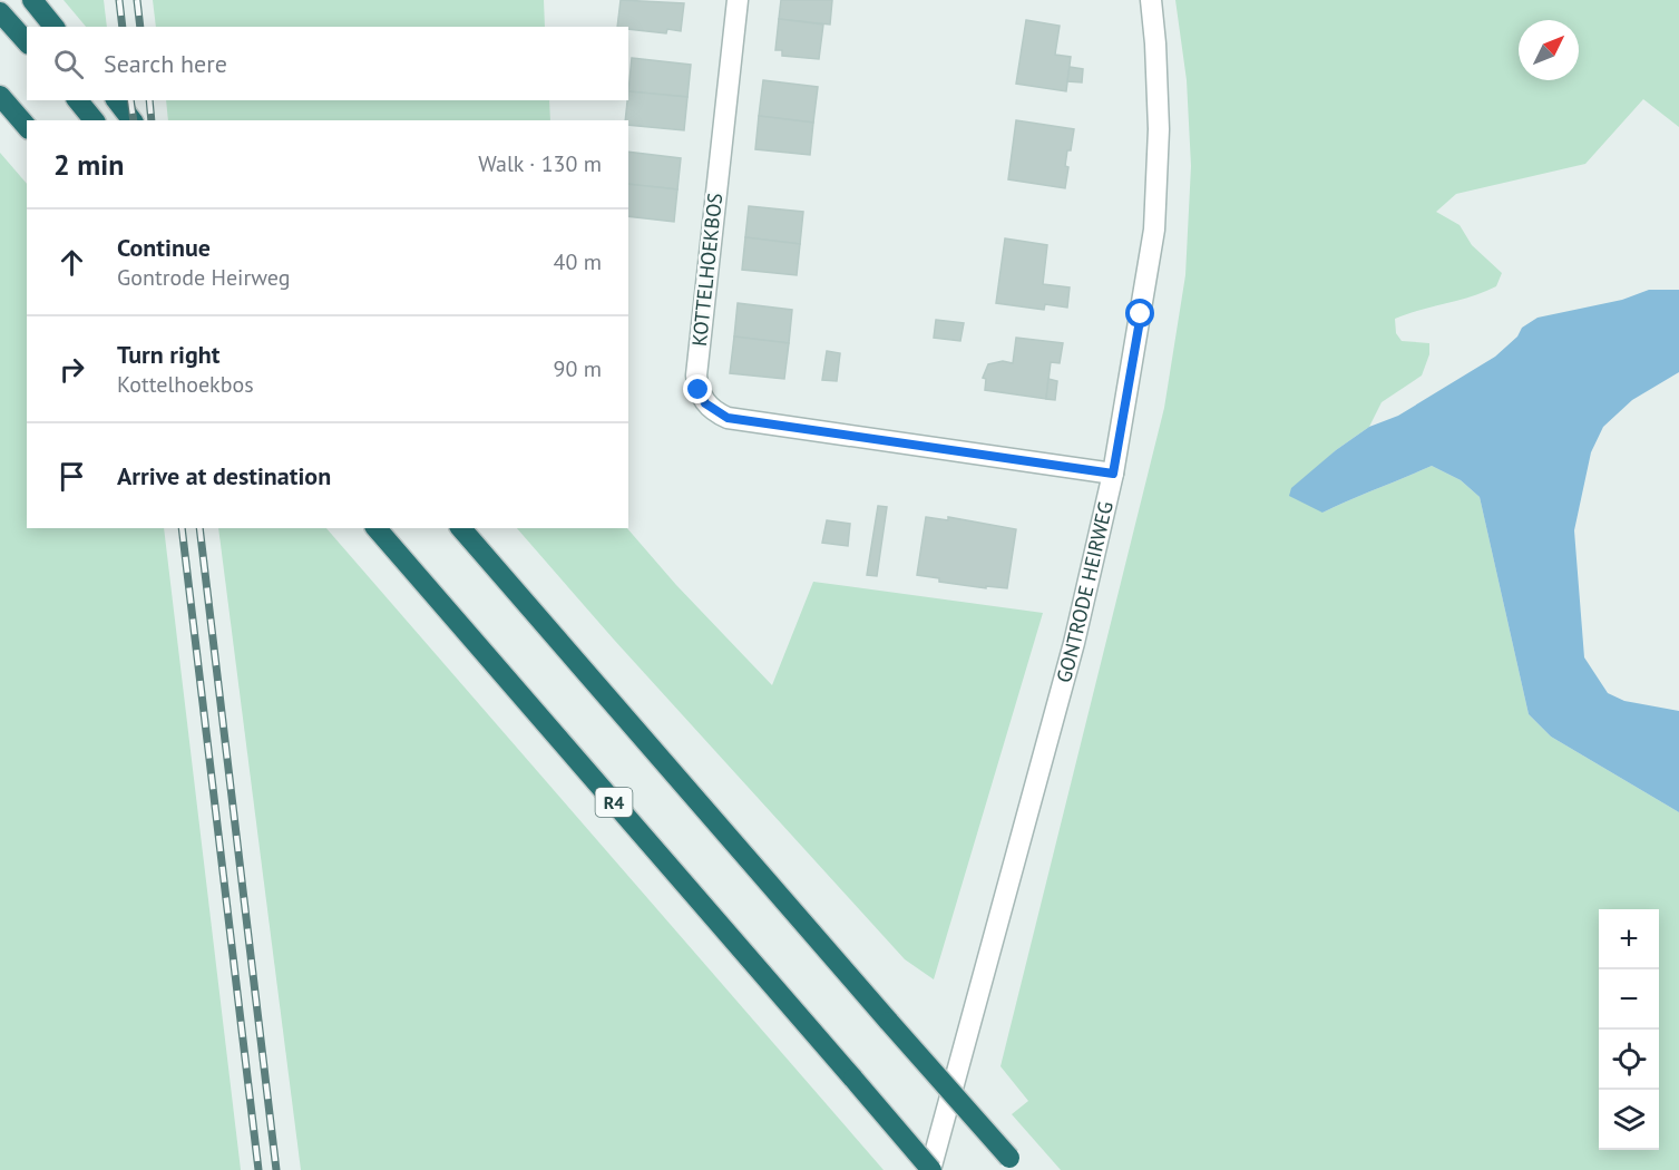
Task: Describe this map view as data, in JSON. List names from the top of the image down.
{
  "streets": {
    "highway": ["R4"],
    "street": ["KOTTELHOEKBOS", "GONTRODE HEIRWEG"]
  },
  "crossings": [
    ["KOTTELHOEKBOS", "GONTRODE HEIRWEG"],
    ["GONTRODE HEIRWEG", "R4"]
  ],
  "north": "top right",
  "page": {
    "search": "Search here",
    "heading": ["2 min", "Walk · 130 m"],
    "list": [
      ["Continue", "Gontrode Heirweg", "40 m"],
      ["Turn right", "Kottelhoekbos", "90 m"],
      "Arrive at destination"
    ],
    "map_buttons": ["+", "−"]
  }
}
